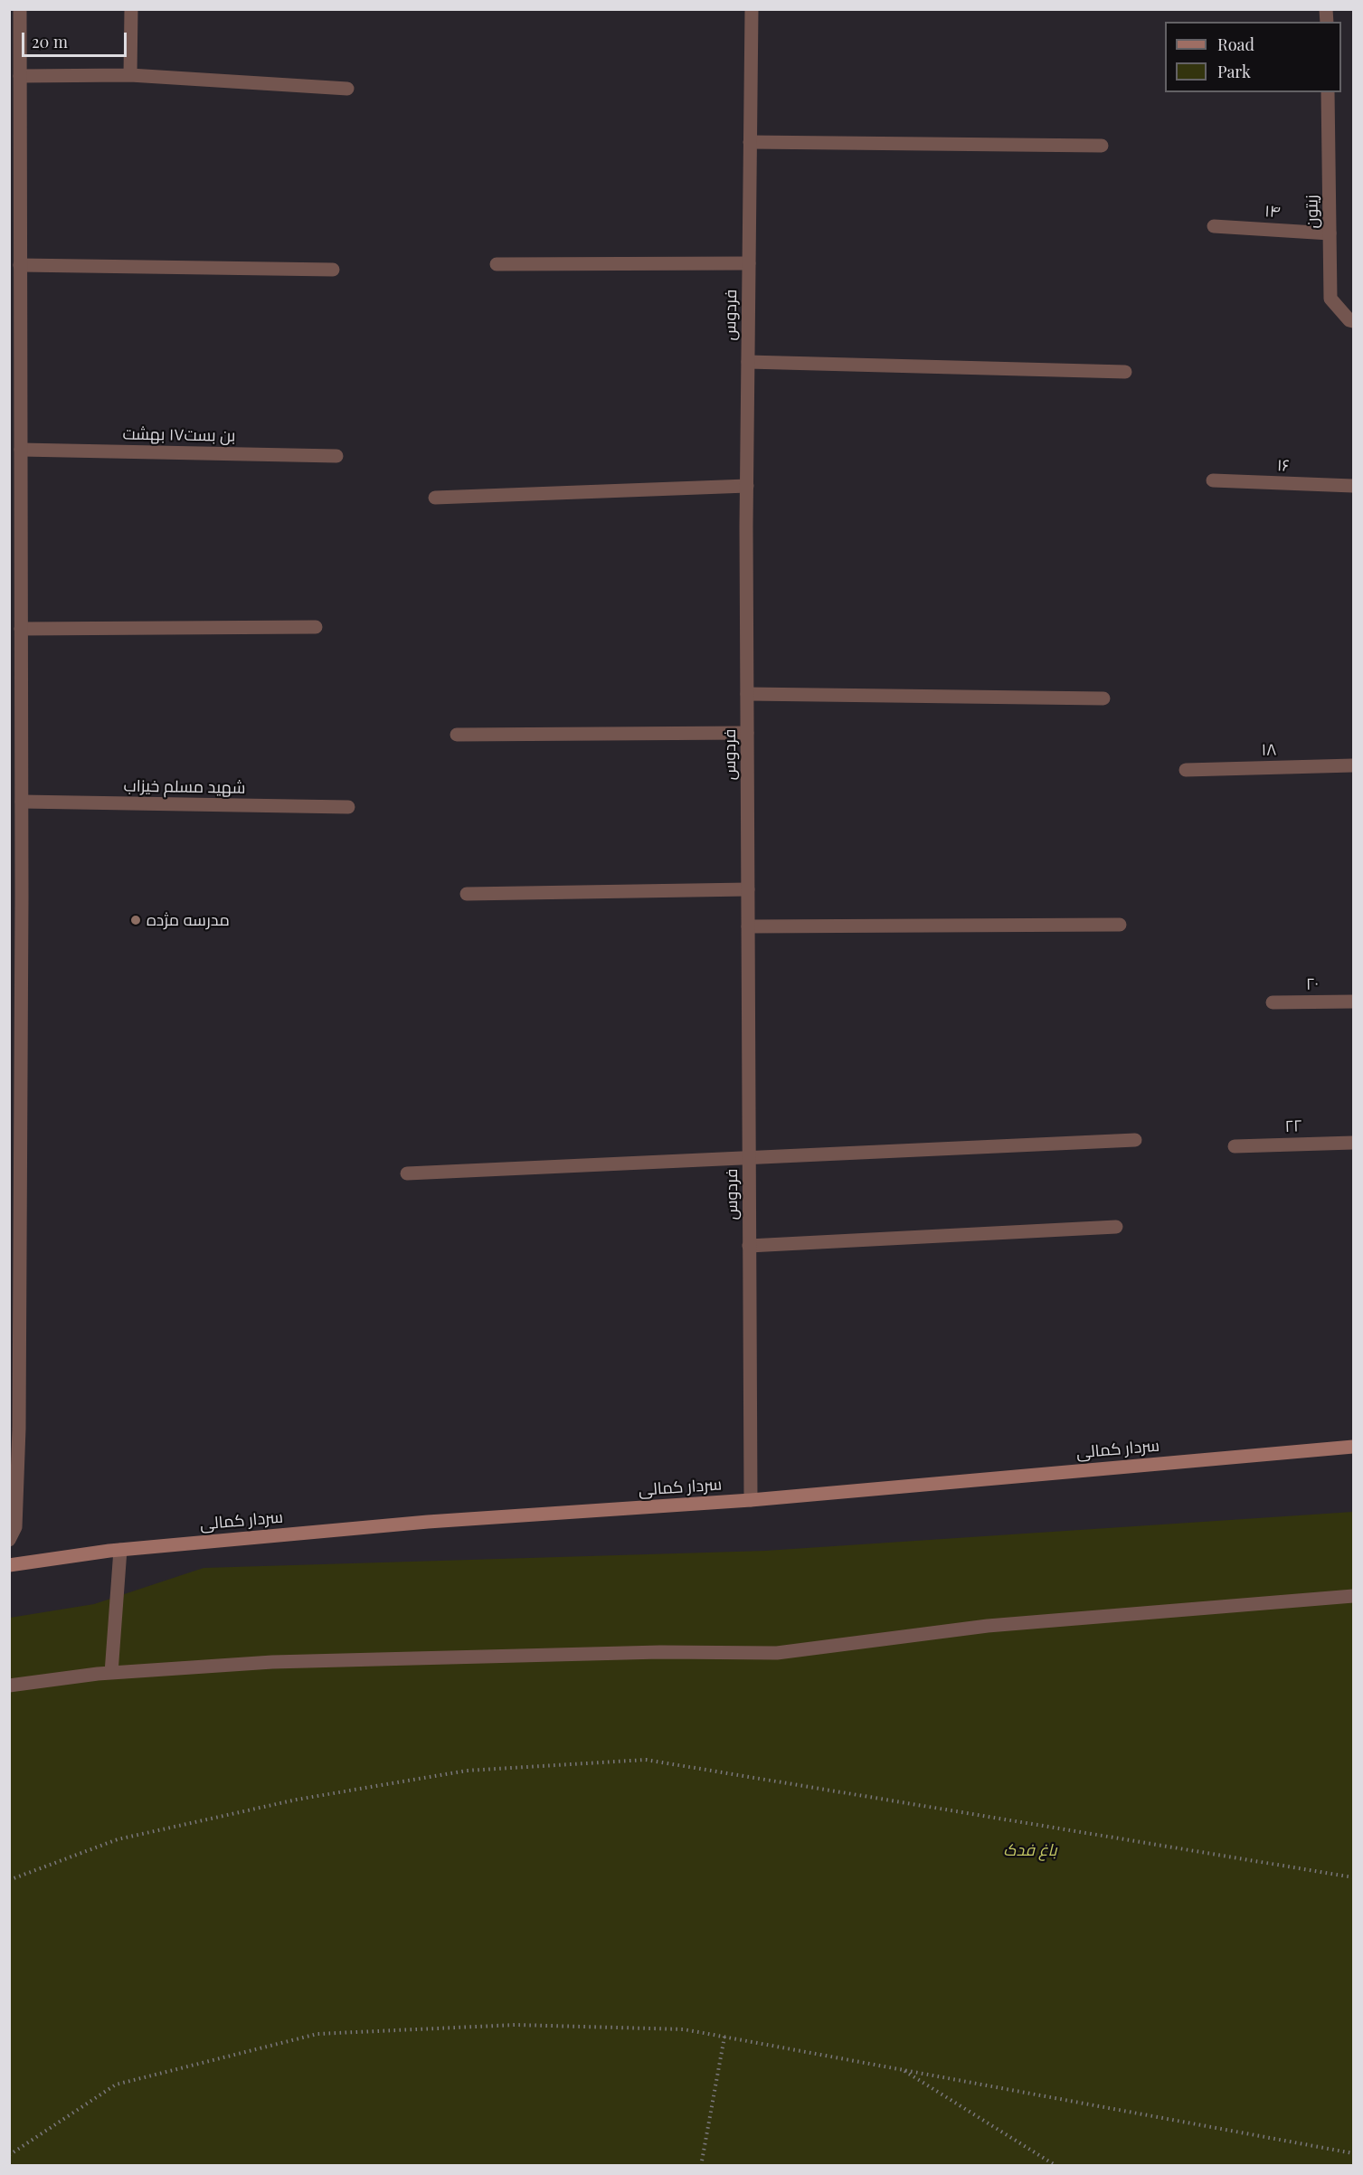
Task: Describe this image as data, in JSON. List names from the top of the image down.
{
  "streets": {
    "main road": ["سردار کمالی"],
    "street": [
      "۱۴",
      "زیتون",
      "فردوس",
      "بن بست۱۷ بهشت",
      "۱۶",
      "۱۸",
      "شهید مسلم خیزاب",
      "۲۰",
      "۲۲"
    ]
  },
  "crossings": [
    ["۱۴", "زیتون"],
    ["فردوس", "سردار کمالی"]
  ],
  "parks": ["باغ فدک"],
  "places": ["مدرسه مژده"],
  "legend": ["Road", "Park"],
  "scale_bar": "20 m"
}
